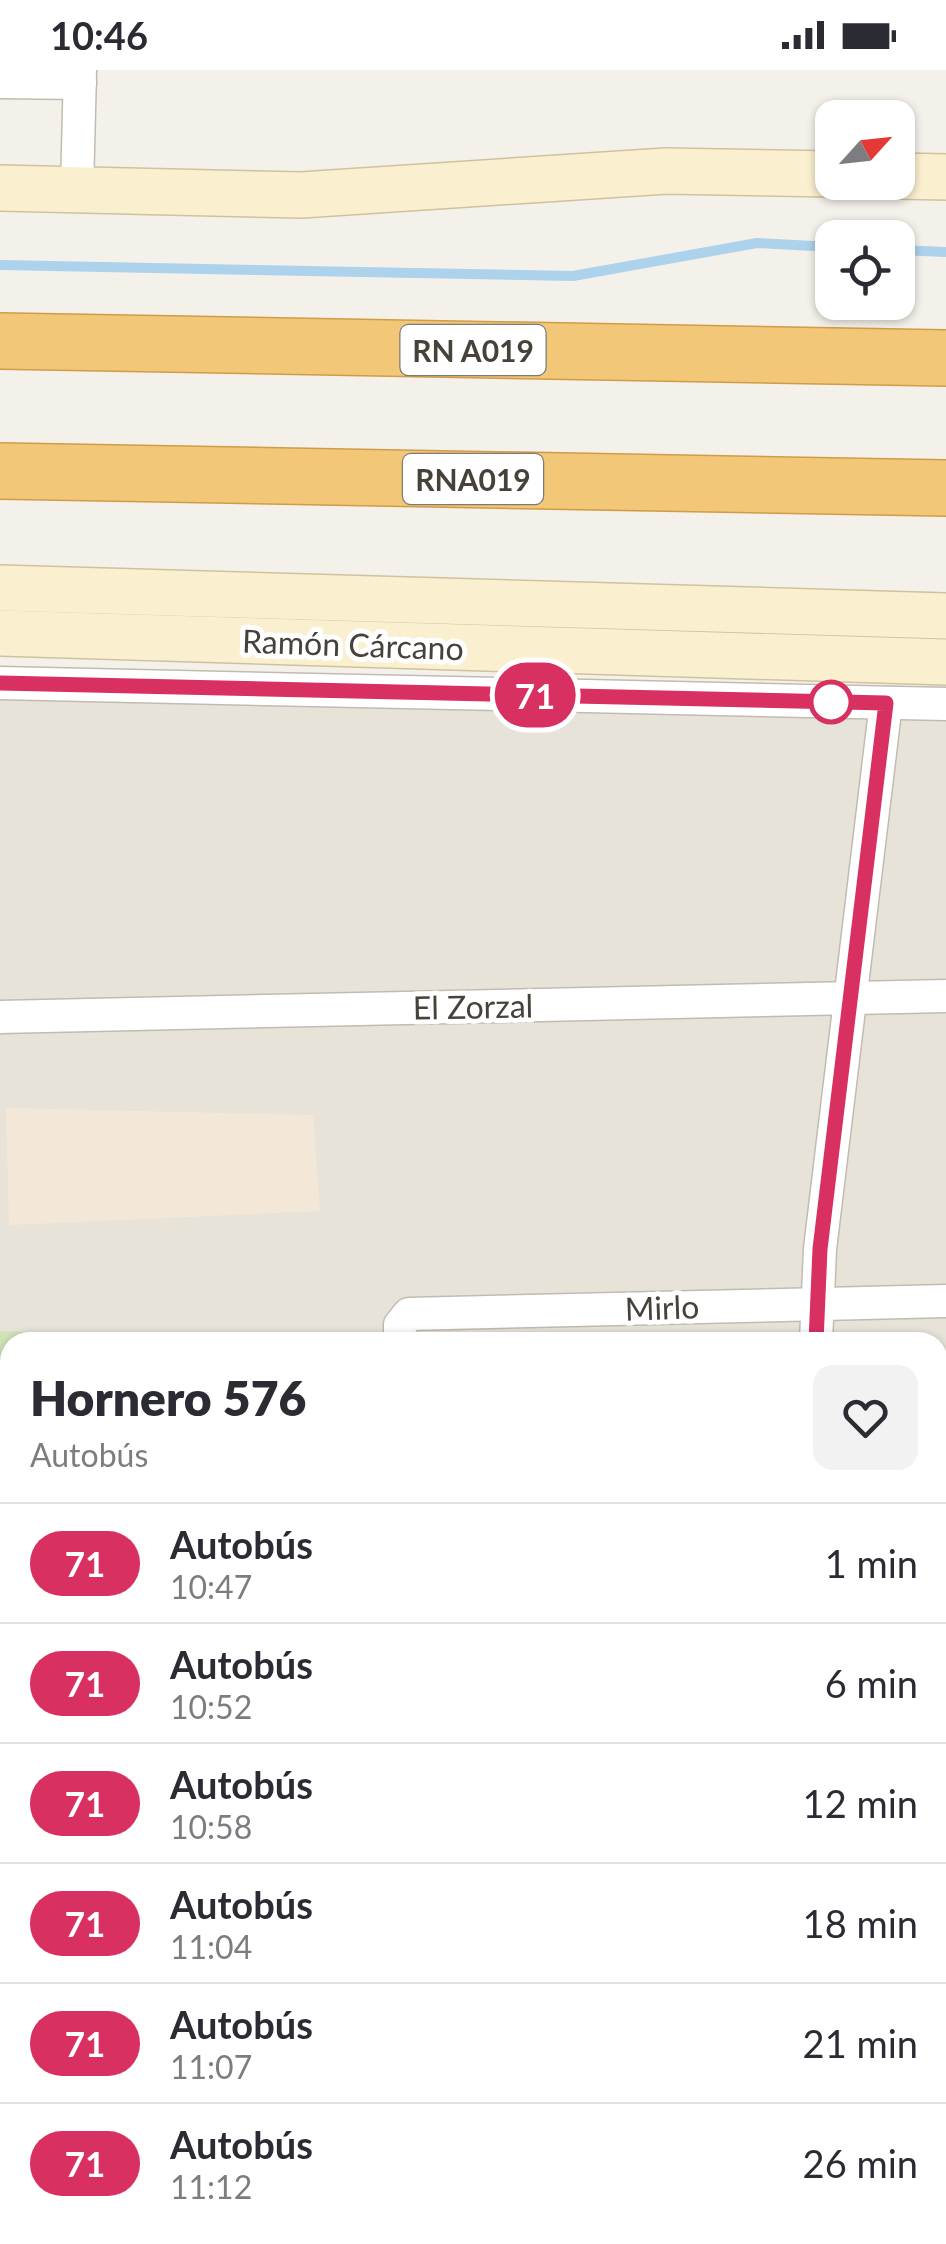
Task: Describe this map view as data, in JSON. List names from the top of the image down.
{
  "streets": {
    "highway": ["RN A019", "RNA019"],
    "main road": ["Ramón Cárcano"],
    "street": ["El Zorzal", "Mirlo"]
  },
  "lines": ["bus line 71"],
  "north": "top right",
  "page": {
    "status": "10:46",
    "on_map": "71",
    "heading": ["Hornero 576", "Autobús"],
    "list": [
      {
        "mark": "71",
        "name": "Autobús",
        "note": "10:47",
        "value": "1 min"
      },
      {
        "mark": "71",
        "name": "Autobús",
        "note": "10:52",
        "value": "6 min"
      },
      {
        "mark": "71",
        "name": "Autobús",
        "note": "10:58",
        "value": "12 min"
      },
      {
        "mark": "71",
        "name": "Autobús",
        "note": "11:04",
        "value": "18 min"
      },
      {
        "mark": "71",
        "name": "Autobús",
        "note": "11:07",
        "value": "21 min"
      },
      {
        "mark": "71",
        "name": "Autobús",
        "note": "11:12",
        "value": "26 min"
      }
    ]
  }
}
